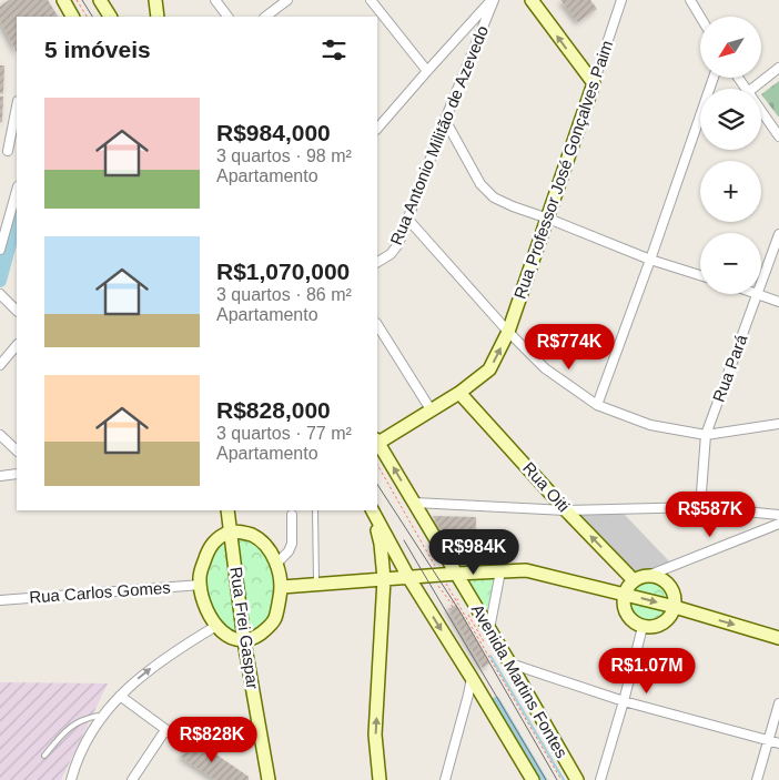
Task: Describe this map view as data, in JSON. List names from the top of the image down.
{
  "streets": {
    "street": [
      "Rua Antonio Militão de Azevedo",
      "Rua Professor José Gonçalves Paim",
      "Rua Pará",
      "Rua Oiti",
      "Rua Carlos Gomes",
      "Rua Frei Gaspar",
      "Avenida Martins Fontes"
    ]
  },
  "crossings": [
    ["Rua Professor José Gonçalves Paim", "Rua Oiti"],
    ["Rua Professor José Gonçalves Paim", "Avenida Martins Fontes"]
  ],
  "one_way": ["Rua Oiti"],
  "north": "bottom left",
  "page": {
    "map_buttons": ["+", "−"],
    "heading": "5 imóveis",
    "list": [
      {
        "name": "R$984,000",
        "note": "3 quartos · 98 m² · Apartamento"
      },
      {
        "name": "R$1,070,000",
        "note": "3 quartos · 86 m² · Apartamento"
      },
      {
        "name": "R$828,000",
        "note": "3 quartos · 77 m² · Apartamento"
      }
    ],
    "price": [
      "R$774K",
      "R$587K",
      "R$984K",
      "R$1.07M",
      "R$828K"
    ]
  }
}
